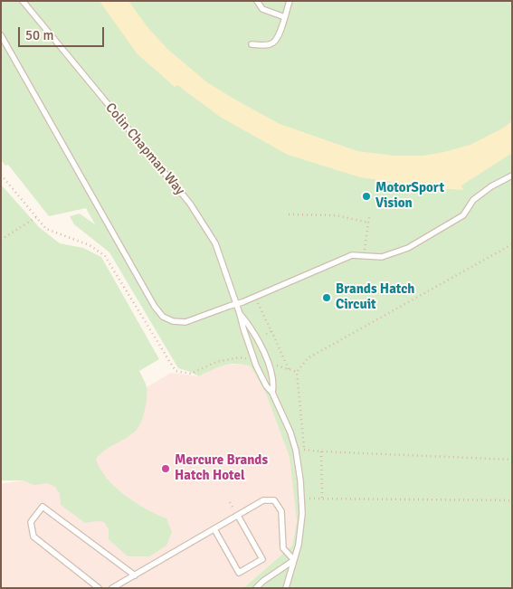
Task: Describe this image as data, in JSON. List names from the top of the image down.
{
  "streets": {
    "lane": ["Colin Chapman Way"]
  },
  "places": ["MotorSport Vision", "Brands Hatch Circuit", "Mercure Brands Hatch Hotel"],
  "scale_bar": "50 m"
}
